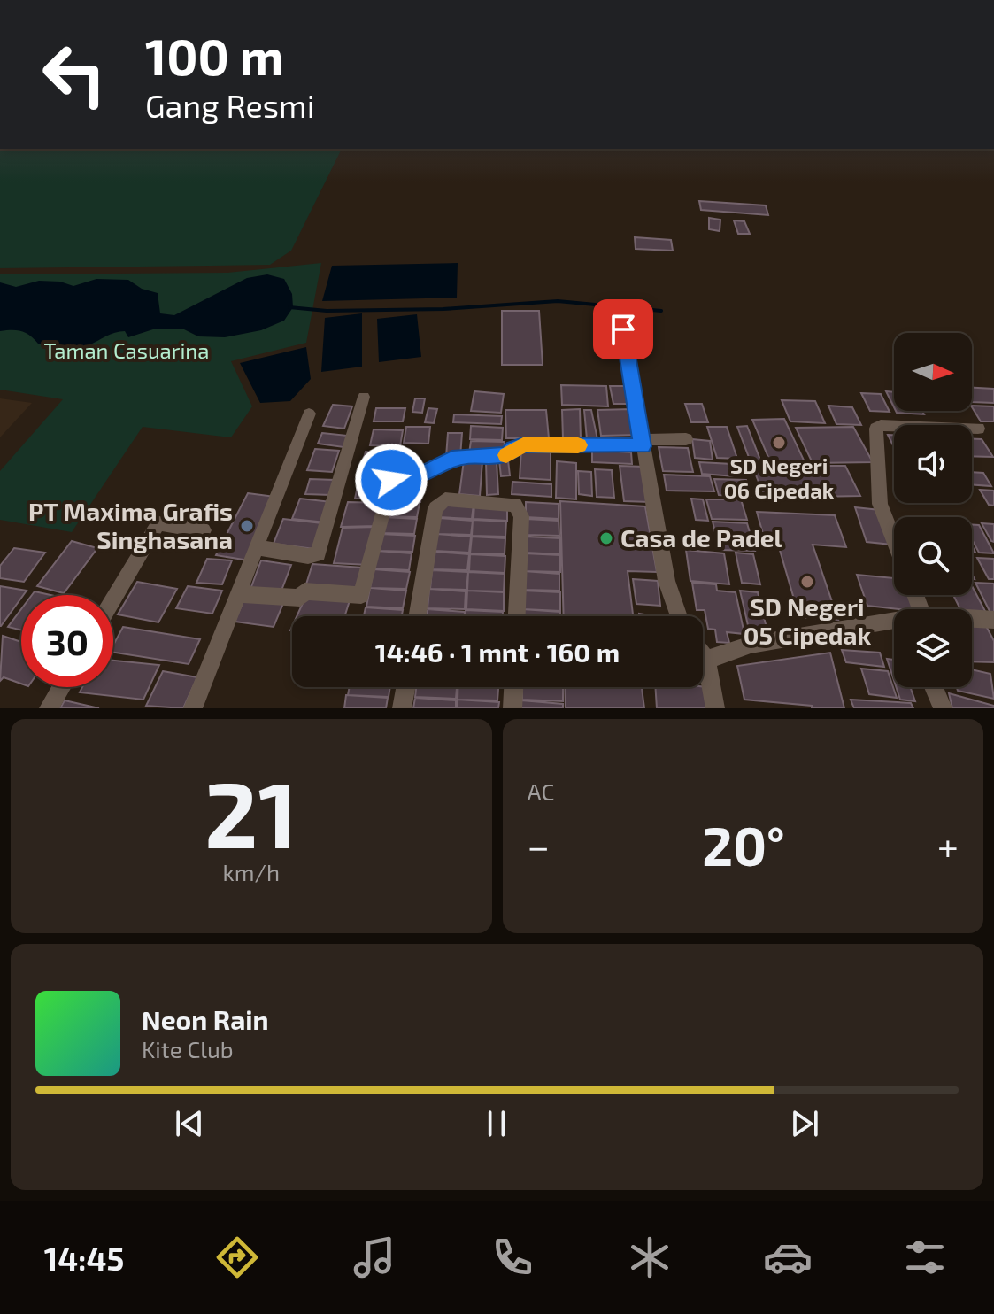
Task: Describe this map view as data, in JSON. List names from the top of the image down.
{
  "parks": ["Taman Casuarina"],
  "places": [
    "SD Negeri 06 Cipedak",
    "PT Maxima Grafis Singhasana",
    "Casa de Padel",
    "SD Negeri 05 Cipedak"
  ],
  "north": "right",
  "page": {
    "turn": ["100 m", "Gang Resmi"],
    "limit": "30",
    "trip": "14:46 · 1 mnt · 160 m",
    "tile": [
      ["21", "km/h"],
      "AC"
    ],
    "heat": ["−", "20°", "+"],
    "song": ["Neon Rain", "Kite Club"],
    "tabs": "14:45"
  }
}
